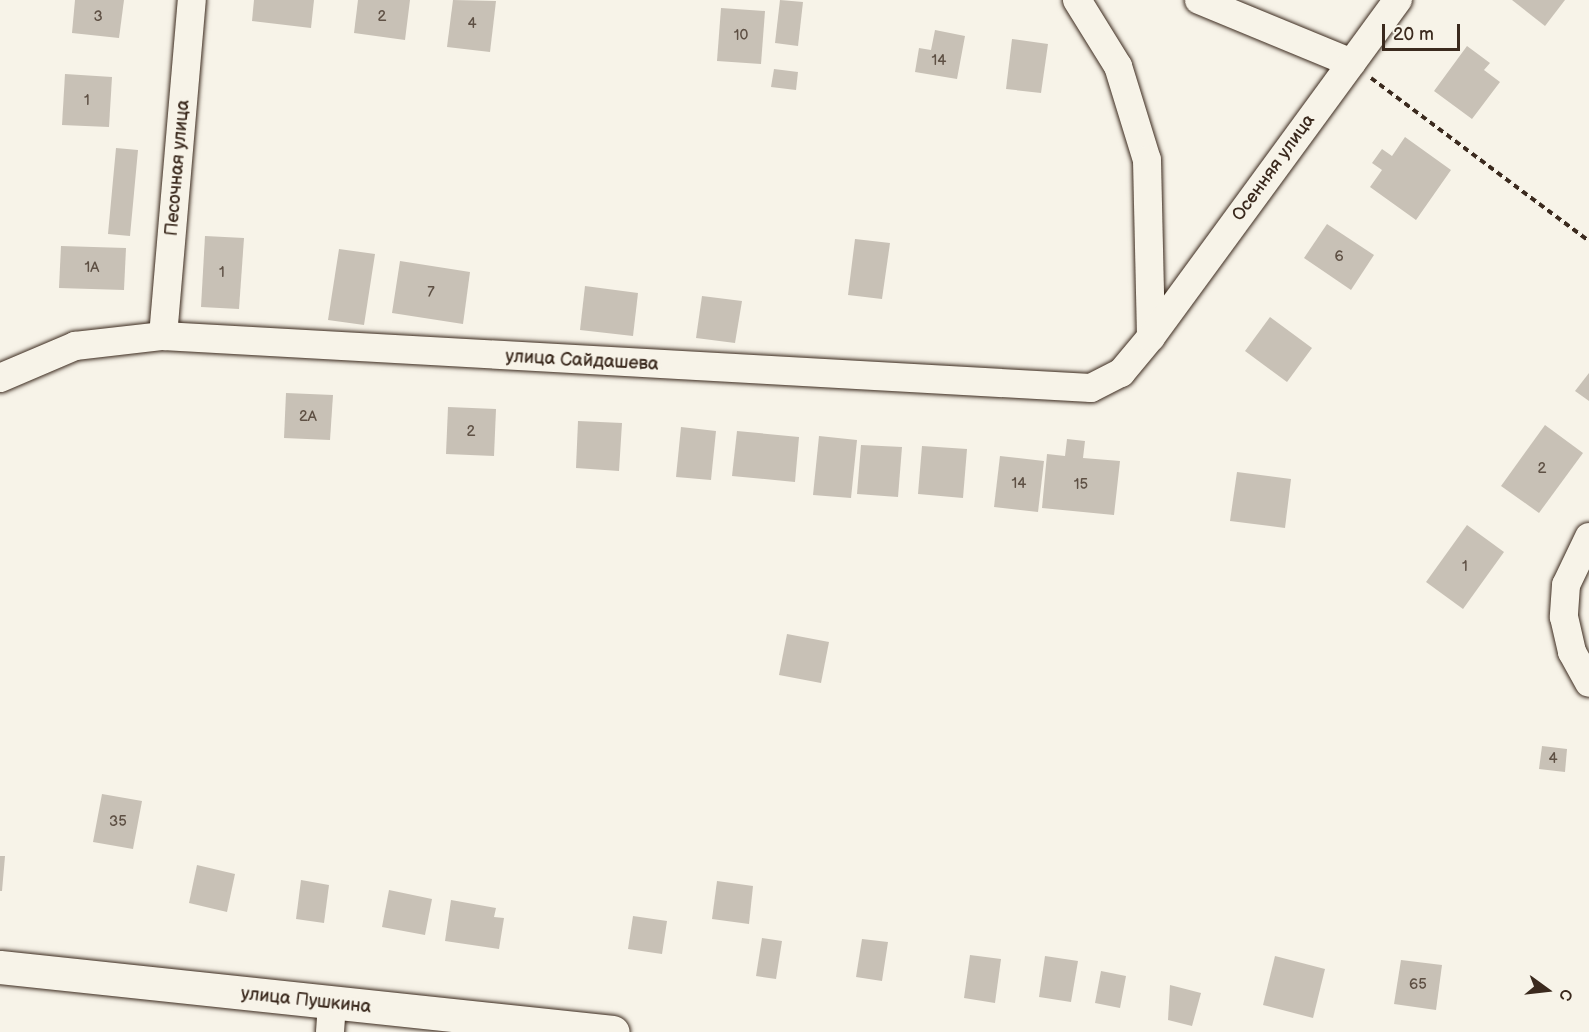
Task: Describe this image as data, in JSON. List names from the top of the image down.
{
  "streets": {
    "main road": ["улица Пушкина"],
    "street": ["Песочная улица", "Осенняя улица", "улица Сайдашева"]
  },
  "crossings": [
    ["Песочная улица", "улица Сайдашева"],
    ["Осенняя улица", "улица Сайдашева"]
  ],
  "house_numbers": [
    "3",
    "2",
    "4",
    "10",
    "14",
    "1",
    "6",
    "1А",
    "1",
    "7",
    "2А",
    "2",
    "2",
    "14",
    "15",
    "1",
    "4",
    "35",
    "65"
  ],
  "scale_bar": "20 m",
  "north": "right"
}
